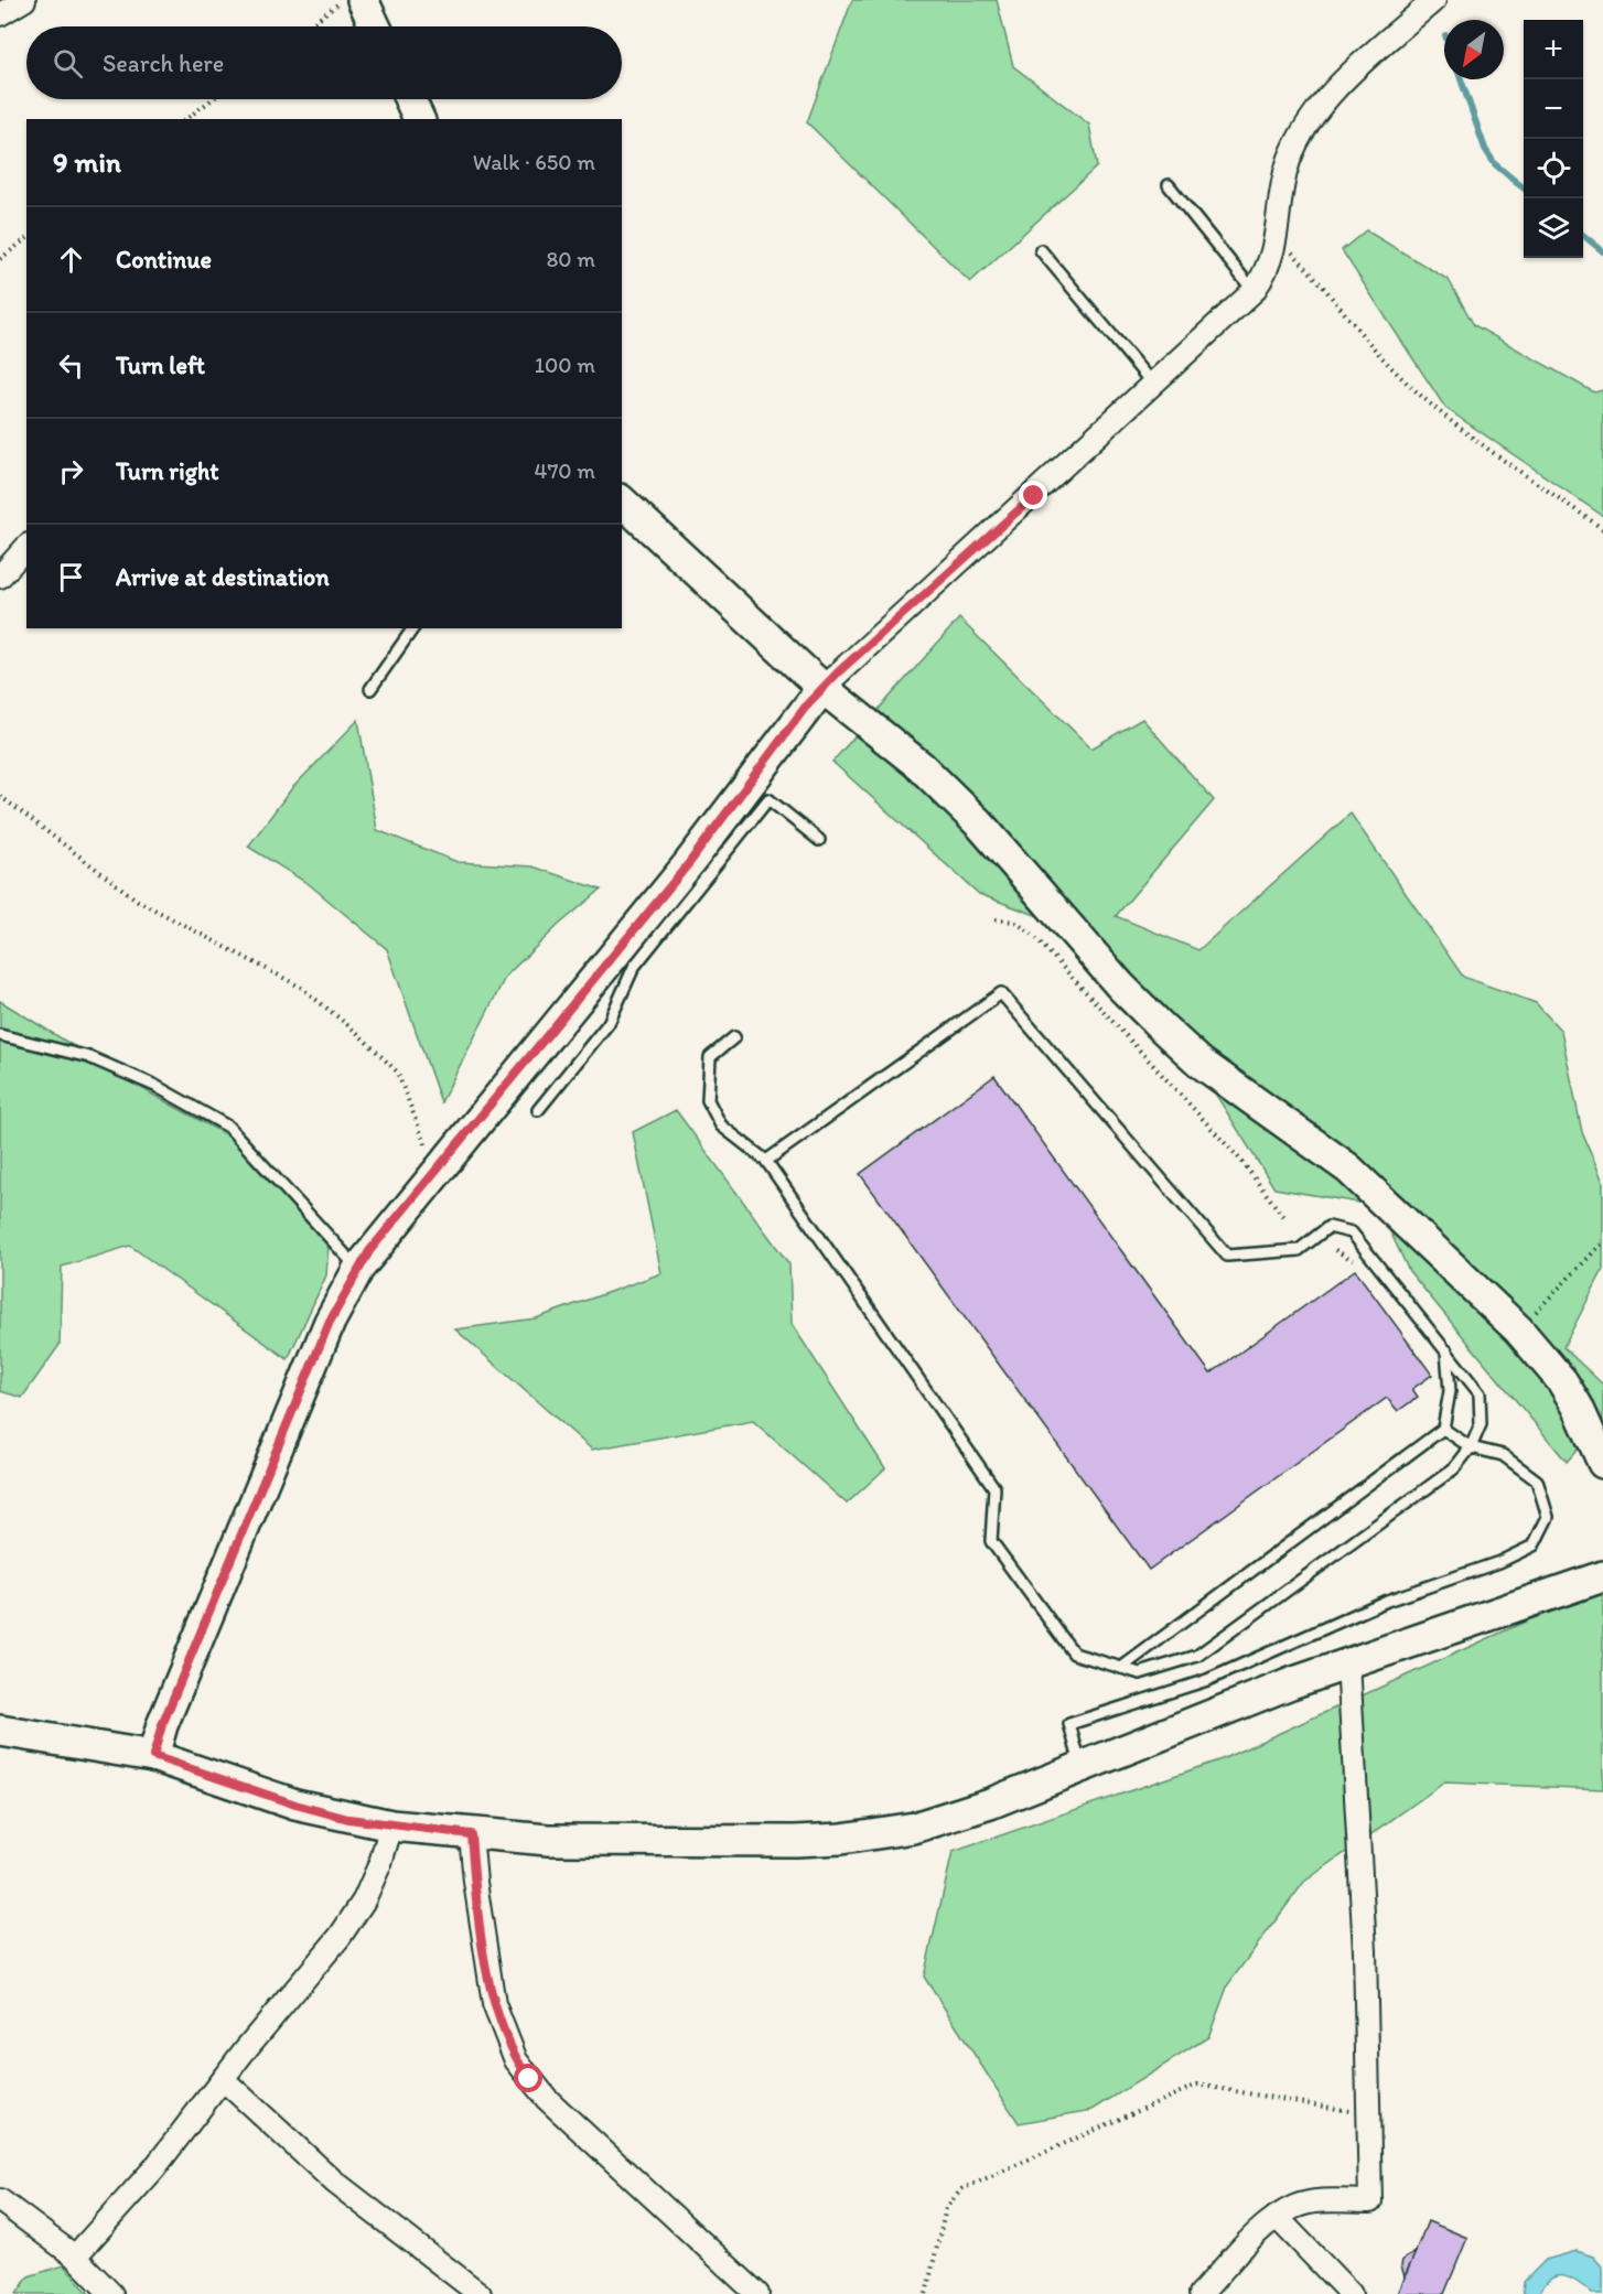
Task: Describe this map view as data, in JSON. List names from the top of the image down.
{
  "north": "bottom left",
  "page": {
    "map_buttons": ["+", "−"],
    "search": "Search here",
    "heading": ["9 min", "Walk · 650 m"],
    "list": [
      ["Continue", "80 m"],
      ["Turn left", "100 m"],
      ["Turn right", "470 m"],
      "Arrive at destination"
    ]
  }
}
